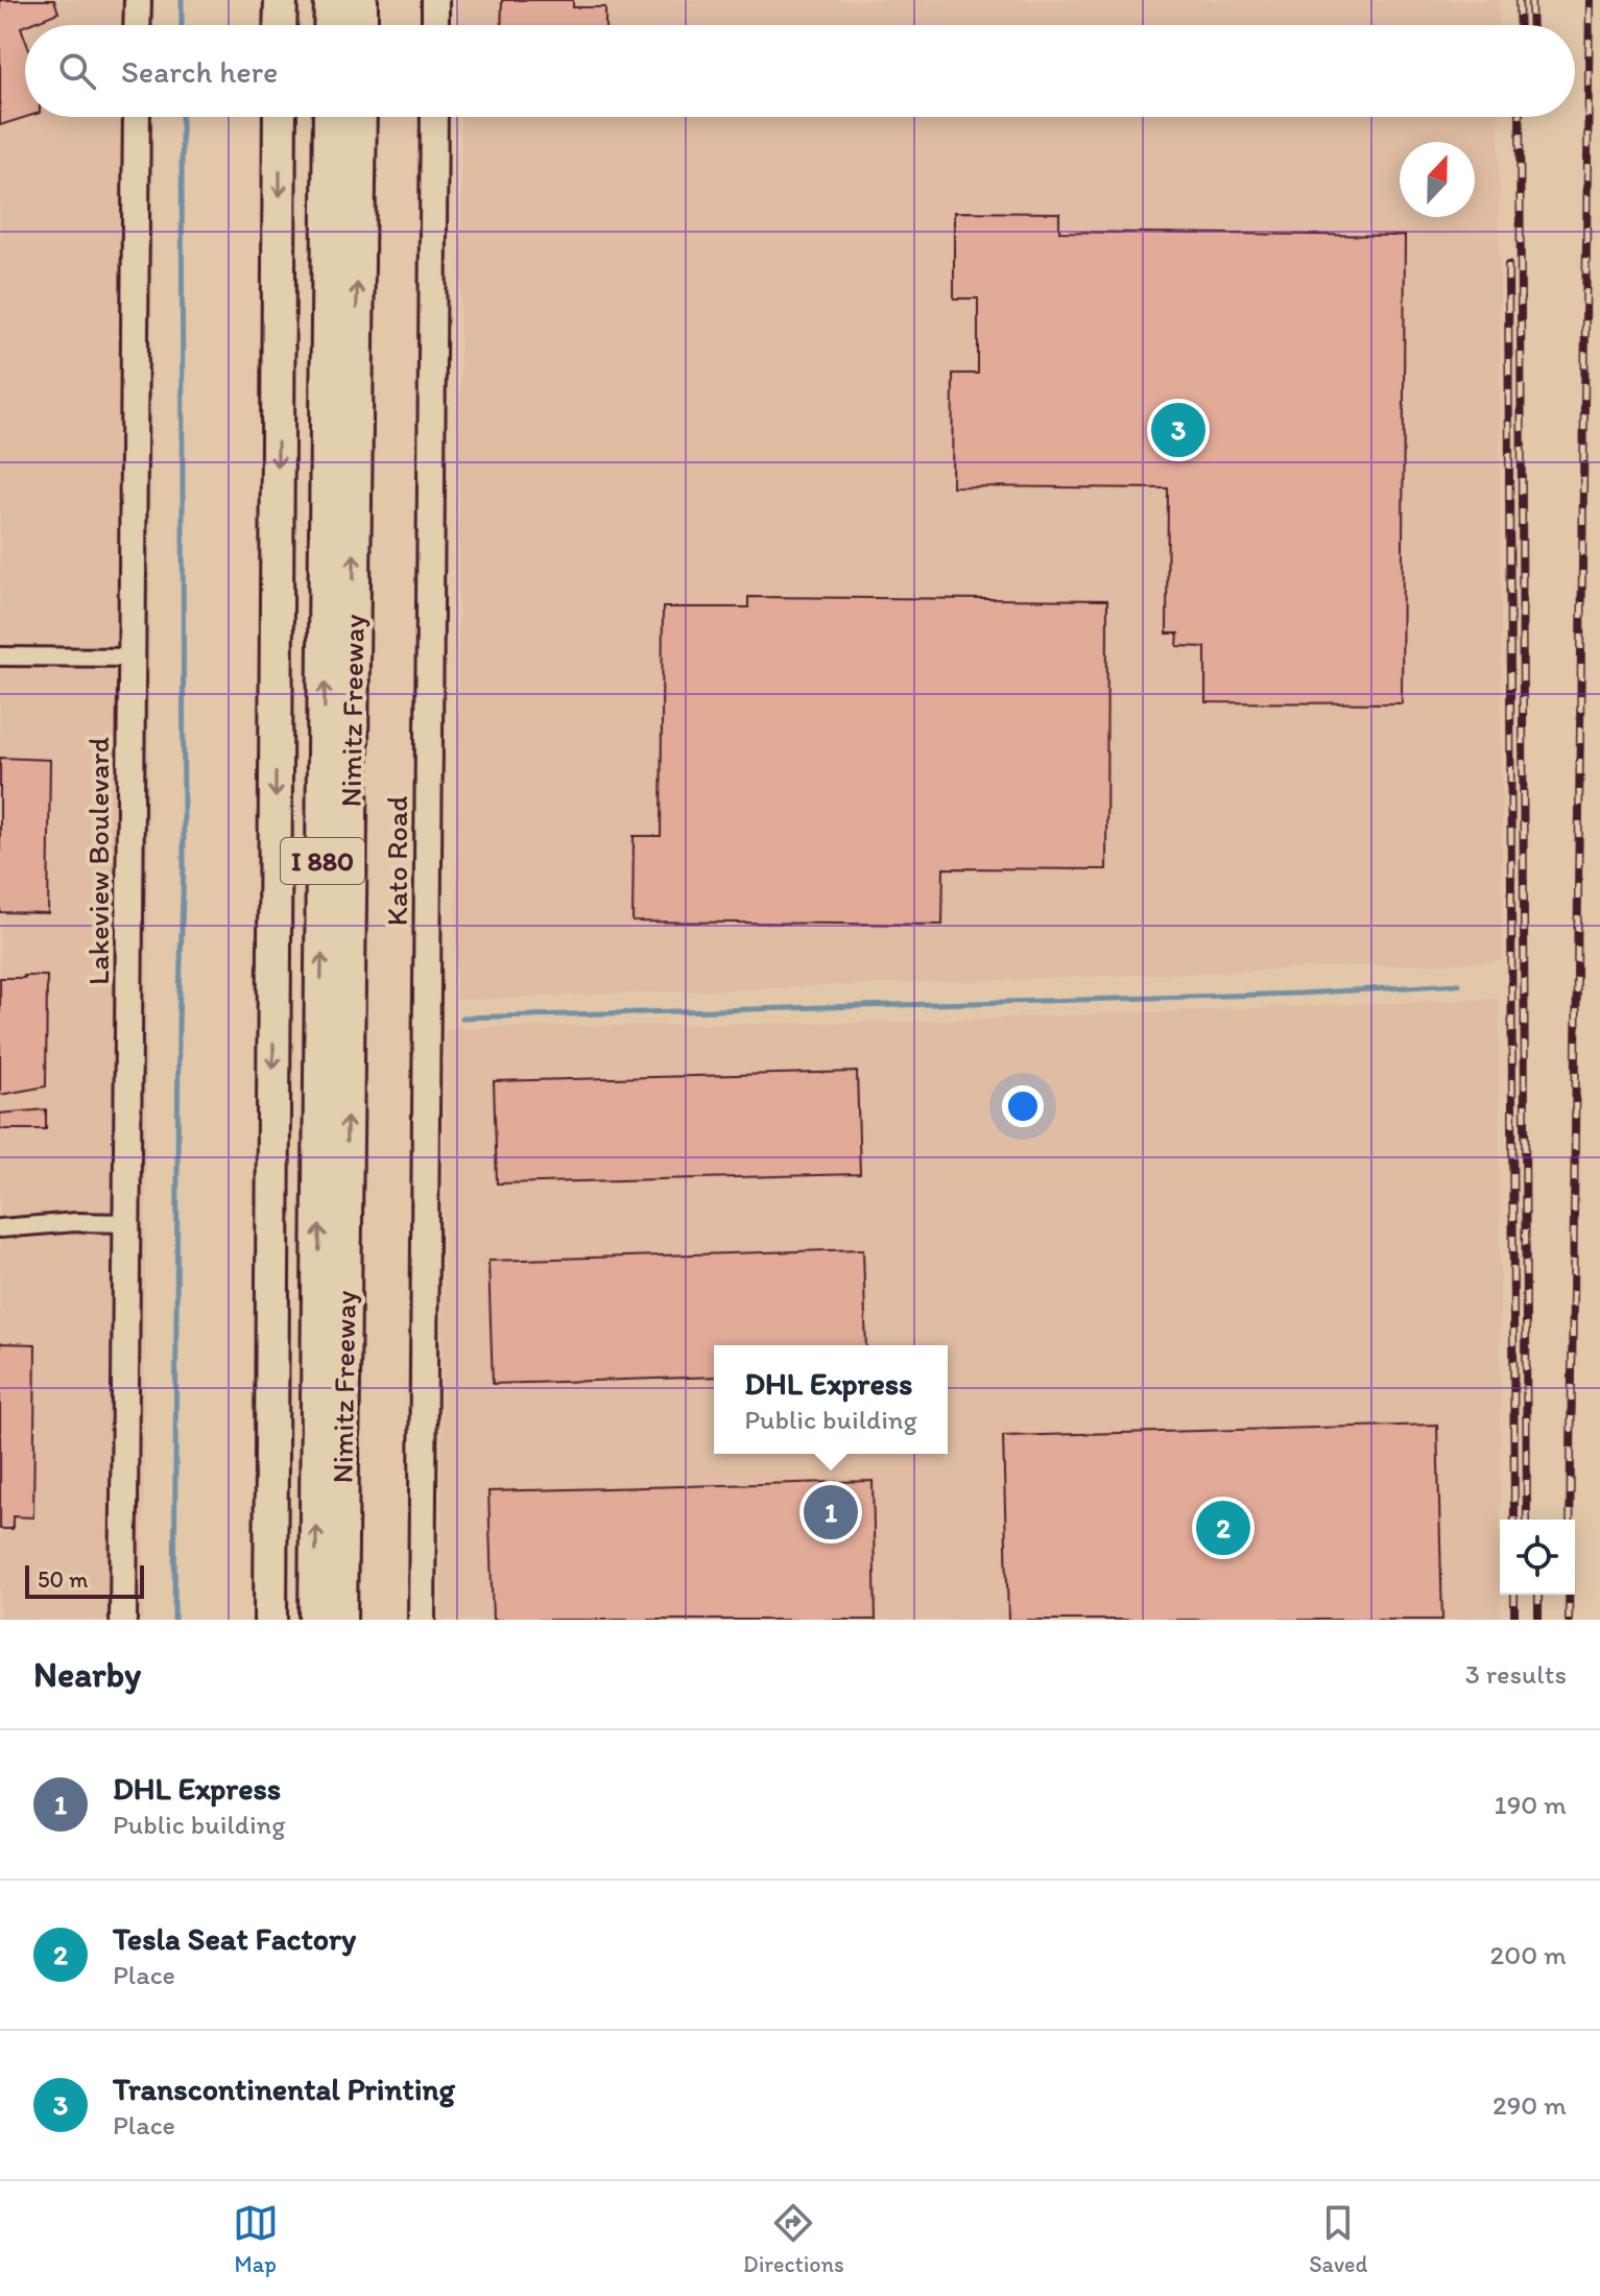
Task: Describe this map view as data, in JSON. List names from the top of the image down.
{
  "streets": {
    "highway": ["Nimitz Freeway", "I 880"],
    "street": ["Lakeview Boulevard", "Kato Road"]
  },
  "scale_bar": "50 m",
  "north": "top",
  "page": {
    "search": "Search here",
    "pins": ["3", "1", "2"],
    "popup": ["DHL Express", "Public building"],
    "scale": "50 m",
    "heading": ["Nearby", "3 results"],
    "list": [
      {
        "mark": "1",
        "name": "DHL Express",
        "note": "Public building",
        "value": "190 m"
      },
      {
        "mark": "2",
        "name": "Tesla Seat Factory",
        "note": "Place",
        "value": "200 m"
      },
      {
        "mark": "3",
        "name": "Transcontinental Printing",
        "note": "Place",
        "value": "290 m"
      }
    ],
    "nav": ["Map", "Directions", "Saved"]
  }
}
